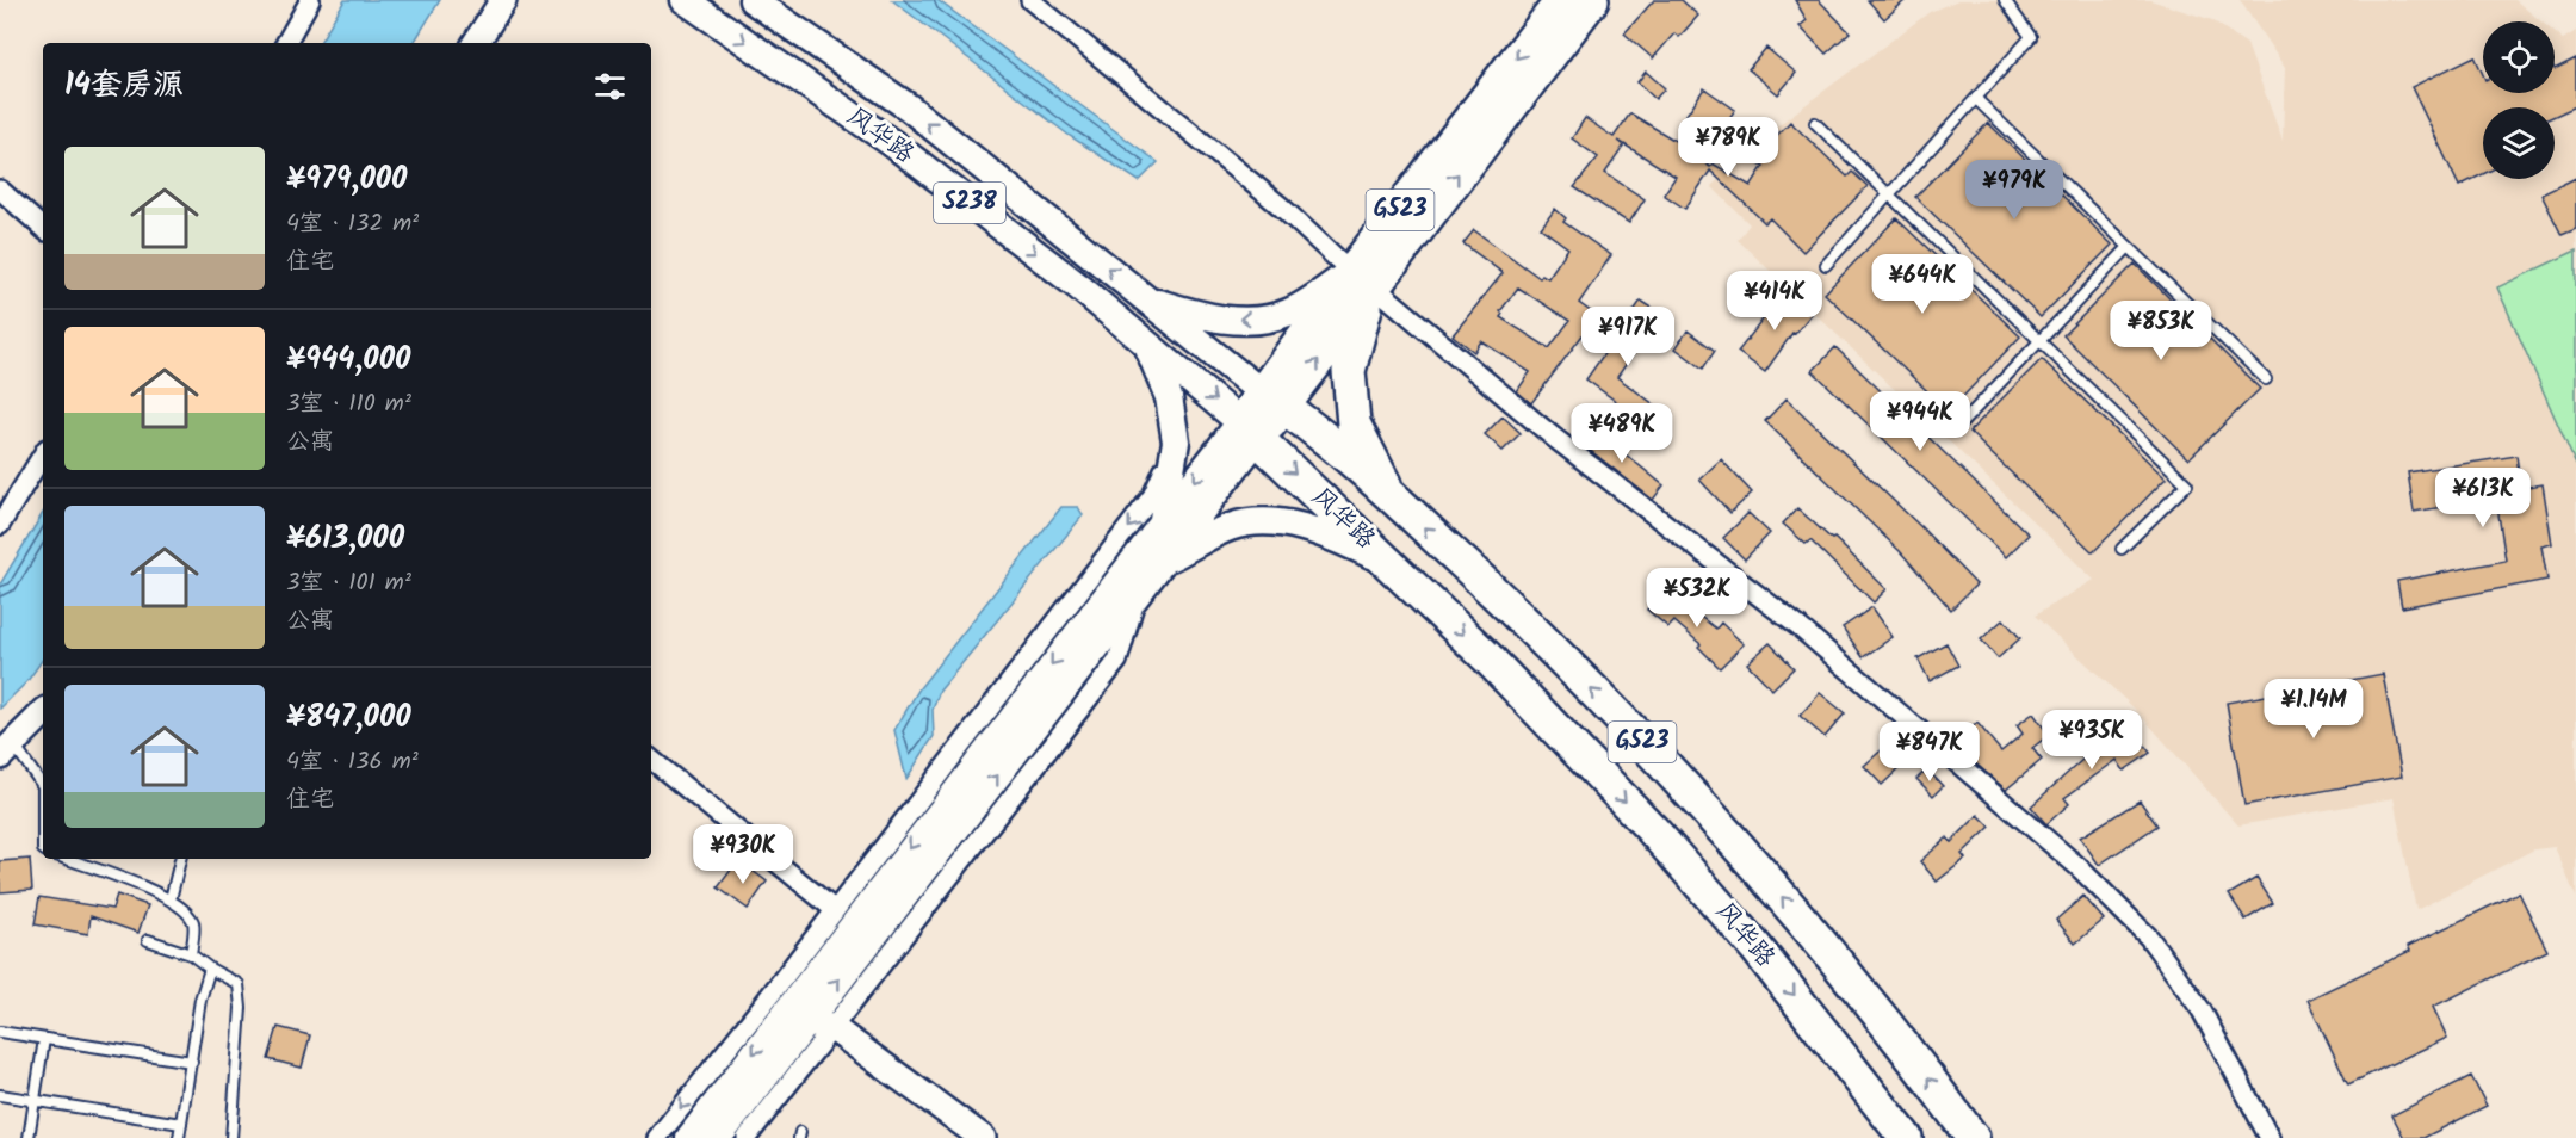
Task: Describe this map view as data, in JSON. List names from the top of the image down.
{
  "streets": {
    "highway": ["风华路", "G523"],
    "main road": ["S238"]
  },
  "crossings": [
    ["风华路", "G523"]
  ],
  "page": {
    "heading": "14套房源",
    "price": [
      "¥789K",
      "¥979K",
      "¥644K",
      "¥414K",
      "¥853K",
      "¥917K",
      "¥944K",
      "¥489K",
      "¥613K",
      "¥532K",
      "¥1.14M",
      "¥935K",
      "¥847K",
      "¥930K"
    ],
    "list": [
      {
        "name": "¥979,000",
        "note": "4室 · 132 m² · 住宅"
      },
      {
        "name": "¥944,000",
        "note": "3室 · 110 m² · 公寓"
      },
      {
        "name": "¥613,000",
        "note": "3室 · 101 m² · 公寓"
      },
      {
        "name": "¥847,000",
        "note": "4室 · 136 m² · 住宅"
      }
    ]
  }
}
